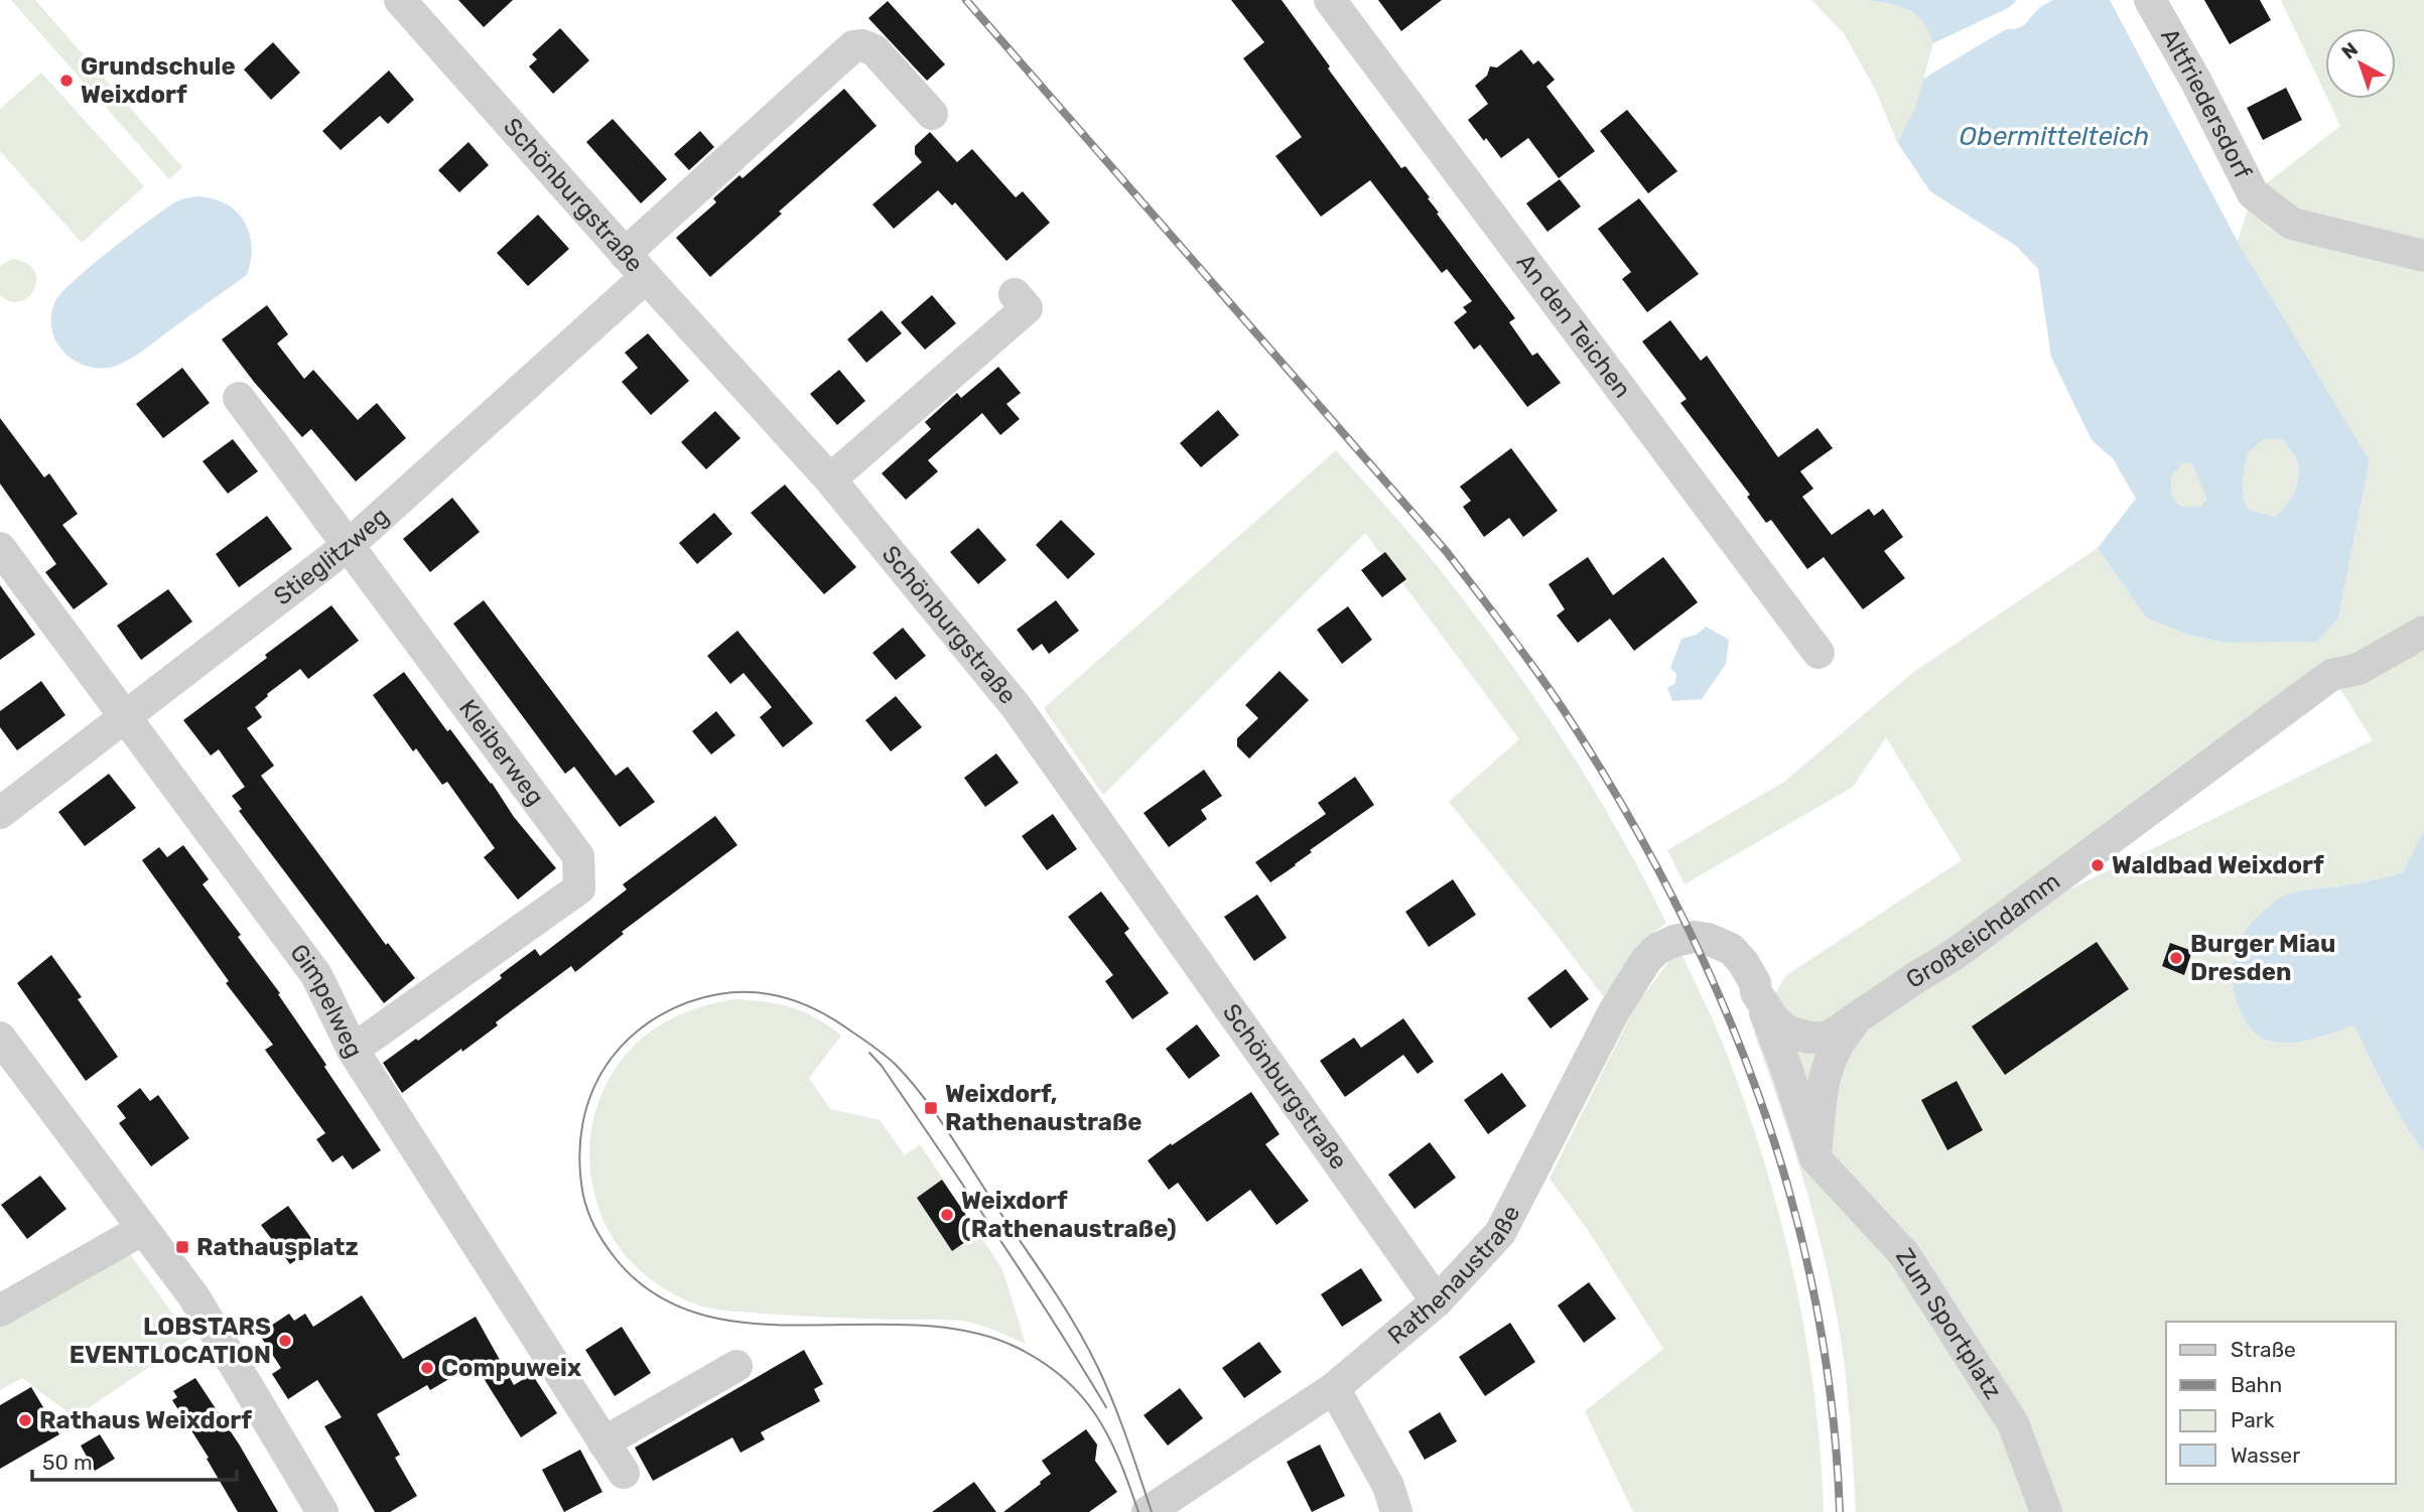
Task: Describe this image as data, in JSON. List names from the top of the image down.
{
  "streets": {
    "street": [
      "Altfriedersdorf",
      "Schönburgstraße",
      "An den Teichen",
      "Stieglitzweg",
      "Kleiberweg",
      "Großteichdamm",
      "Gimpelweg",
      "Rathenaustraße",
      "Zum Sportplatz"
    ]
  },
  "crossings": [
    ["Schönburgstraße", "Stieglitzweg"],
    ["Schönburgstraße", "Rathenaustraße"],
    ["Stieglitzweg", "Kleiberweg"],
    ["Stieglitzweg", "Gimpelweg"],
    ["Kleiberweg", "Gimpelweg"],
    ["Großteichdamm", "Rathenaustraße"],
    ["Großteichdamm", "Zum Sportplatz"]
  ],
  "water": ["Obermittelteich"],
  "places": {
    "other": [
      "Grundschule Weixdorf",
      "Waldbad Weixdorf",
      "Burger Miau Dresden",
      "Weixdorf (Rathenaustraße)",
      "LOBSTARS EVENTLOCATION",
      "Compuweix",
      "Rathaus Weixdorf"
    ],
    "transit": ["Weixdorf, Rathenaustraße", "Rathausplatz"]
  },
  "legend": [
    "Straße",
    "Bahn",
    "Park",
    "Wasser"
  ],
  "scale_bar": "50 m",
  "north": "top left"
}
